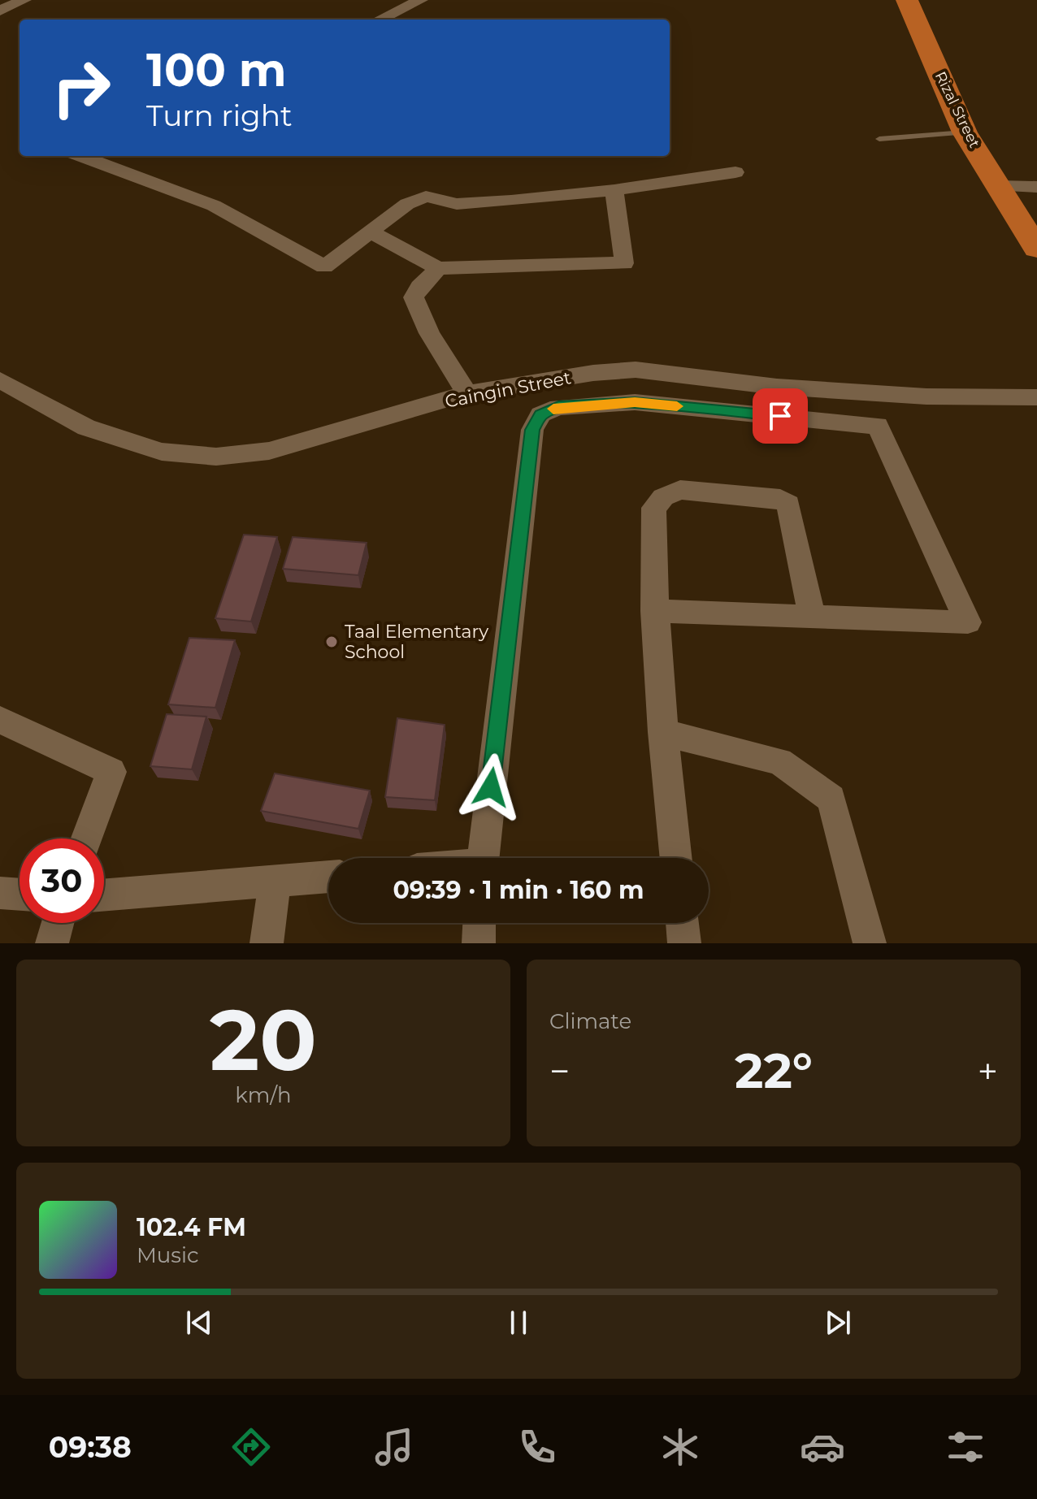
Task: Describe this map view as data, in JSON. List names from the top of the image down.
{
  "streets": {
    "main road": ["Rizal Street"],
    "street": ["Caingin Street"]
  },
  "places": ["Taal Elementary School"],
  "page": {
    "turn": ["100 m", "Turn right"],
    "limit": "30",
    "trip": "09:39 · 1 min · 160 m",
    "tile": [
      ["20", "km/h"],
      "Climate"
    ],
    "heat": ["−", "22°", "+"],
    "song": ["102.4 FM", "Music"],
    "tabs": "09:38"
  }
}
